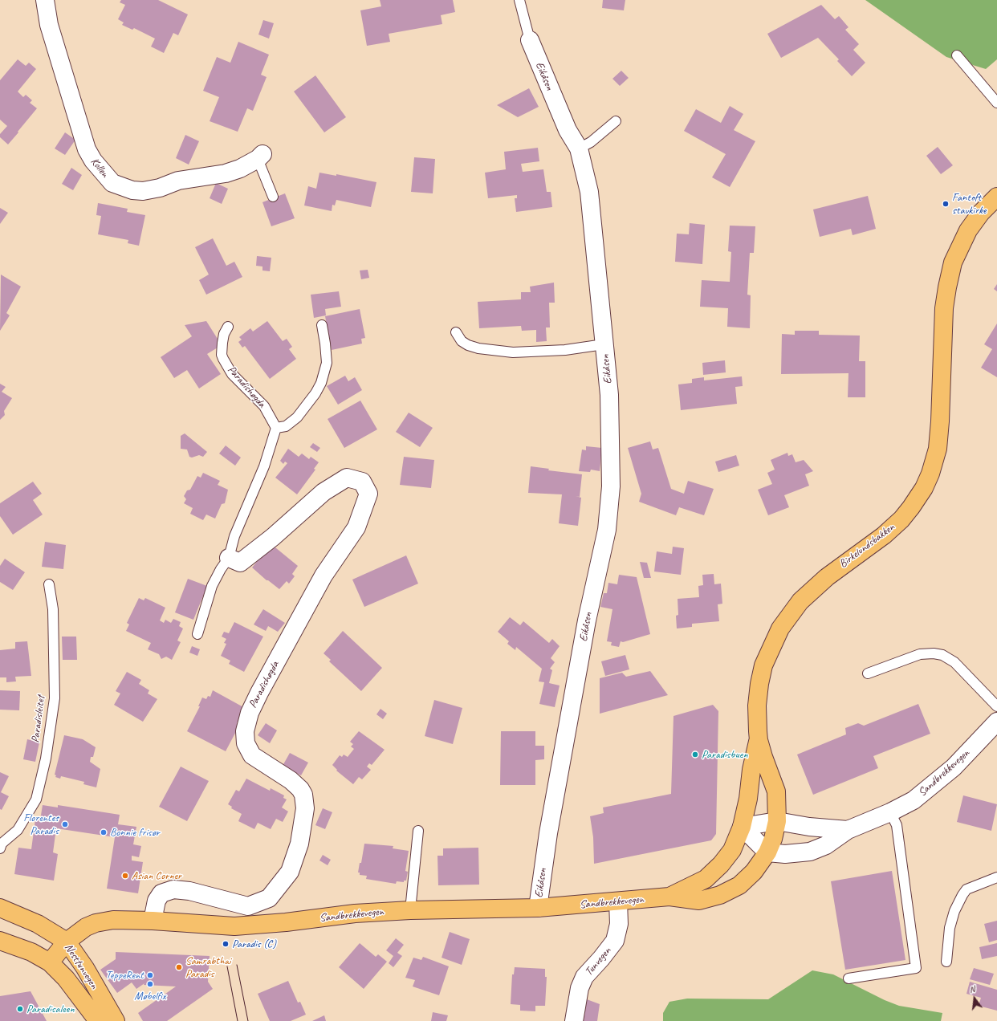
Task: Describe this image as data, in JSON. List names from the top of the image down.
{
  "streets": {
    "main road": ["Birkelundsbakken", "Sandbrekkevegen", "Nesttunvegen"],
    "street": [
      "Eikåsen",
      "Kollen",
      "Paradishøgda",
      "Tunvegen"
    ],
    "lane": ["Paradisleitet"]
  },
  "crossings": [
    ["Eikåsen", "Sandbrekkevegen"],
    ["Paradishøgda", "Sandbrekkevegen"],
    ["Sandbrekkevegen", "Tunvegen"],
    ["Sandbrekkevegen", "Nesttunvegen"]
  ],
  "places": [
    "Fantoft stavkirke",
    "Paradisbuen",
    "Florentes Paradis",
    "Bonnie frisør",
    "Asian Corner",
    "Paradis (C)",
    "Samrabthai Paradis",
    "TeppeRent",
    "Møbelfix",
    "Paradisaleen"
  ],
  "north": "top"
}
